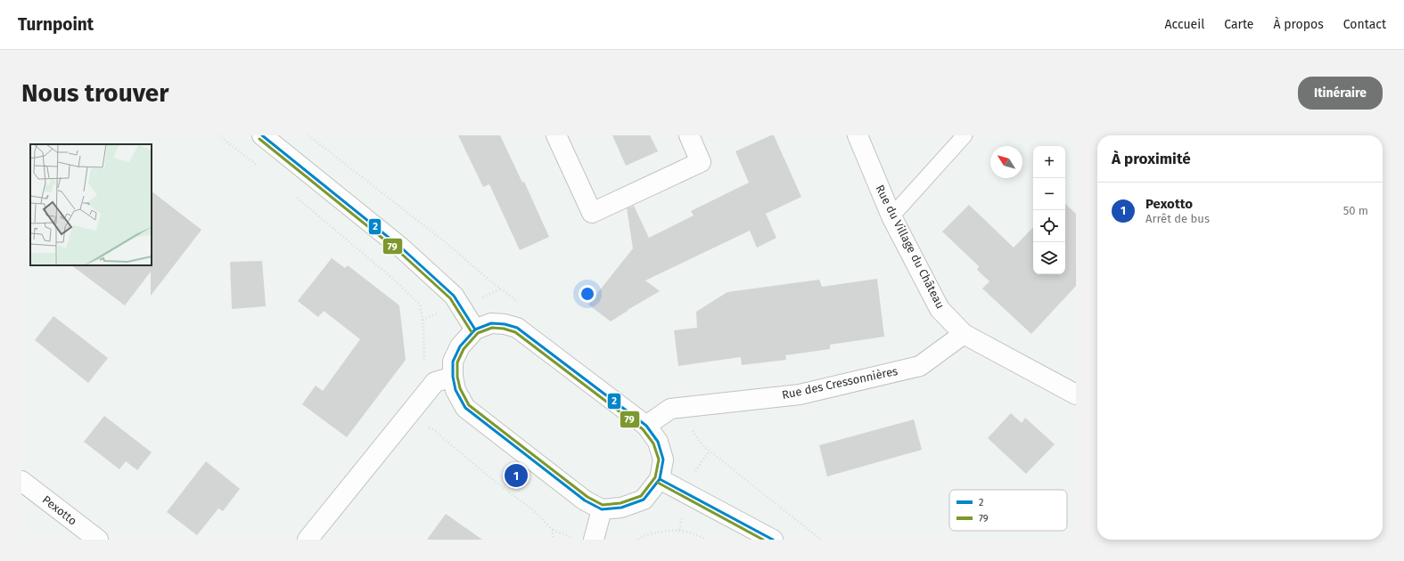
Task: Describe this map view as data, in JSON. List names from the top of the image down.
{
  "streets": {
    "street": ["Rue du Village du Château", "Rue des Cressonnières", "Pexotto"]
  },
  "crossings": [
    ["Rue du Village du Château", "Rue des Cressonnières"]
  ],
  "lines": ["transit line 2", "transit line 79"],
  "legend": ["2", "79"],
  "north": "top left",
  "page": {
    "header": "Turnpoint",
    "nav": [
      "Accueil",
      "Carte",
      "À propos",
      "Contact"
    ],
    "buttons": "Itinéraire",
    "title": "Nous trouver",
    "heading": "À proximité",
    "map_buttons": ["+", "−"],
    "list": [
      {
        "mark": "1",
        "name": "Pexotto",
        "note": "Arrêt de bus",
        "value": "50 m"
      }
    ],
    "pins": "1"
  }
}
